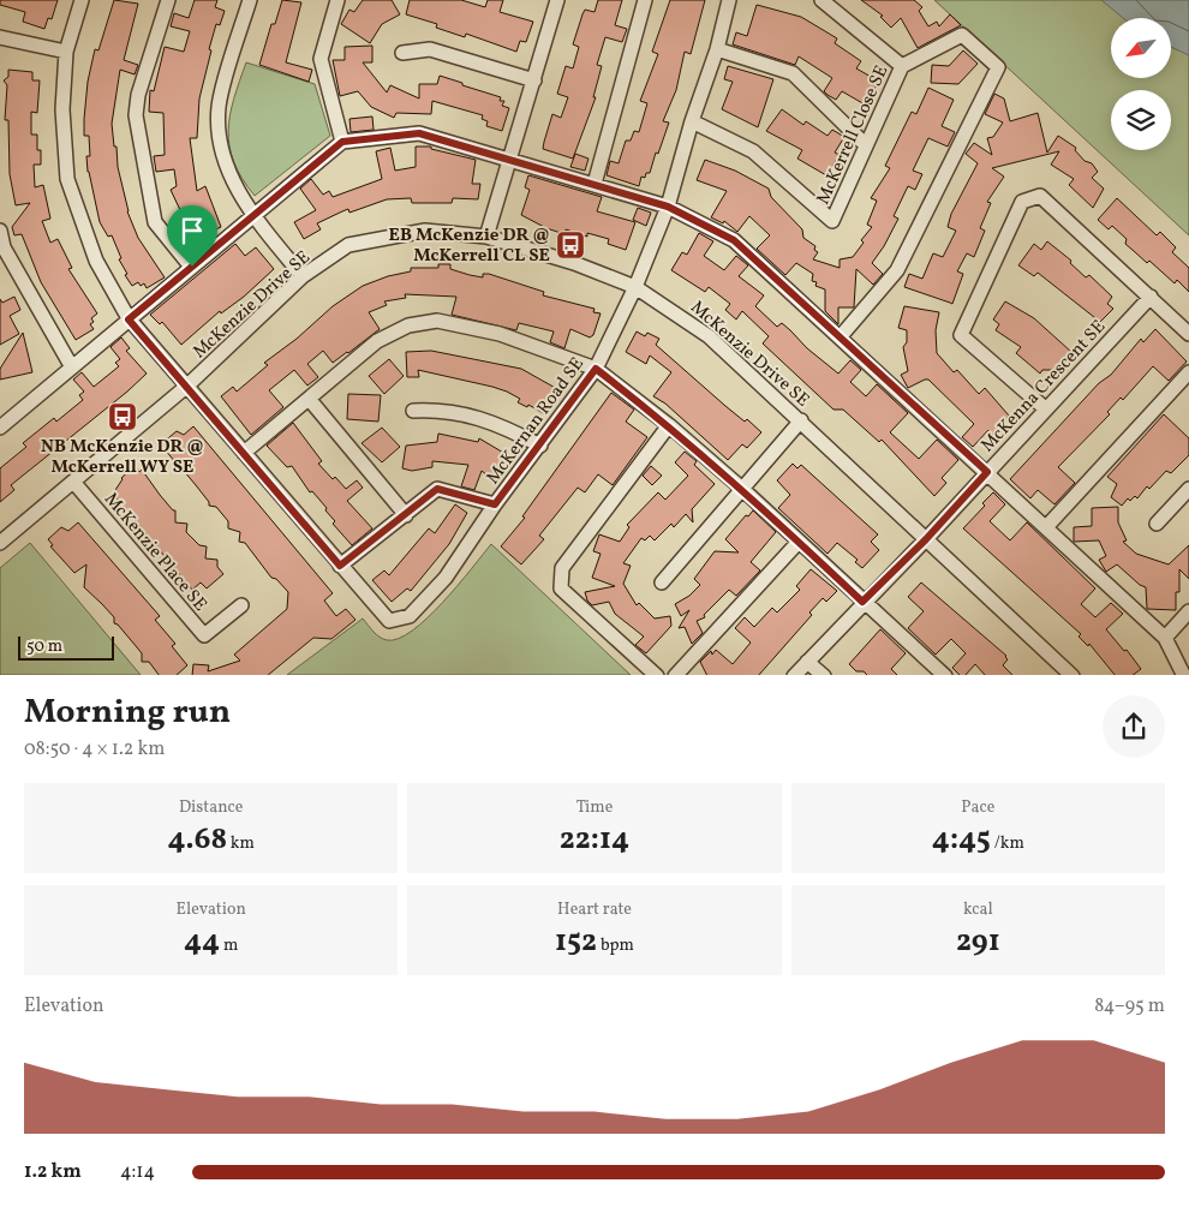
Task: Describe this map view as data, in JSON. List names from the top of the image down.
{
  "streets": {
    "street": [
      "McKerrell Close SE",
      "McKenzie Drive SE",
      "McKenna Crescent SE",
      "McKernan Road SE",
      "McKenzie Place SE"
    ]
  },
  "crossings": [
    ["McKenzie Drive SE", "McKenna Crescent SE"],
    ["McKenzie Drive SE", "McKernan Road SE"],
    ["McKenzie Drive SE", "McKenzie Place SE"]
  ],
  "places": {
    "bus stop": ["EB McKenzie DR @ McKerrell CL SE", "NB McKenzie DR @ McKerrell WY SE"]
  },
  "scale_bar": "50 m",
  "north": "bottom left",
  "page": {
    "scale": "50 m",
    "heading": ["Morning run", "08:50 · 4 × 1.2 km"],
    "stats": [
      ["Distance", "4.68 km"],
      ["Time", "22:14"],
      ["Pace", "4:45 /km"],
      ["Elevation", "44 m"],
      ["Heart rate", "152 bpm"],
      ["kcal", "291"]
    ],
    "chart": ["Elevation", "84–95 m"],
    "list": [
      {
        "name": "1.2 km",
        "note": "4:14"
      }
    ]
  }
}
